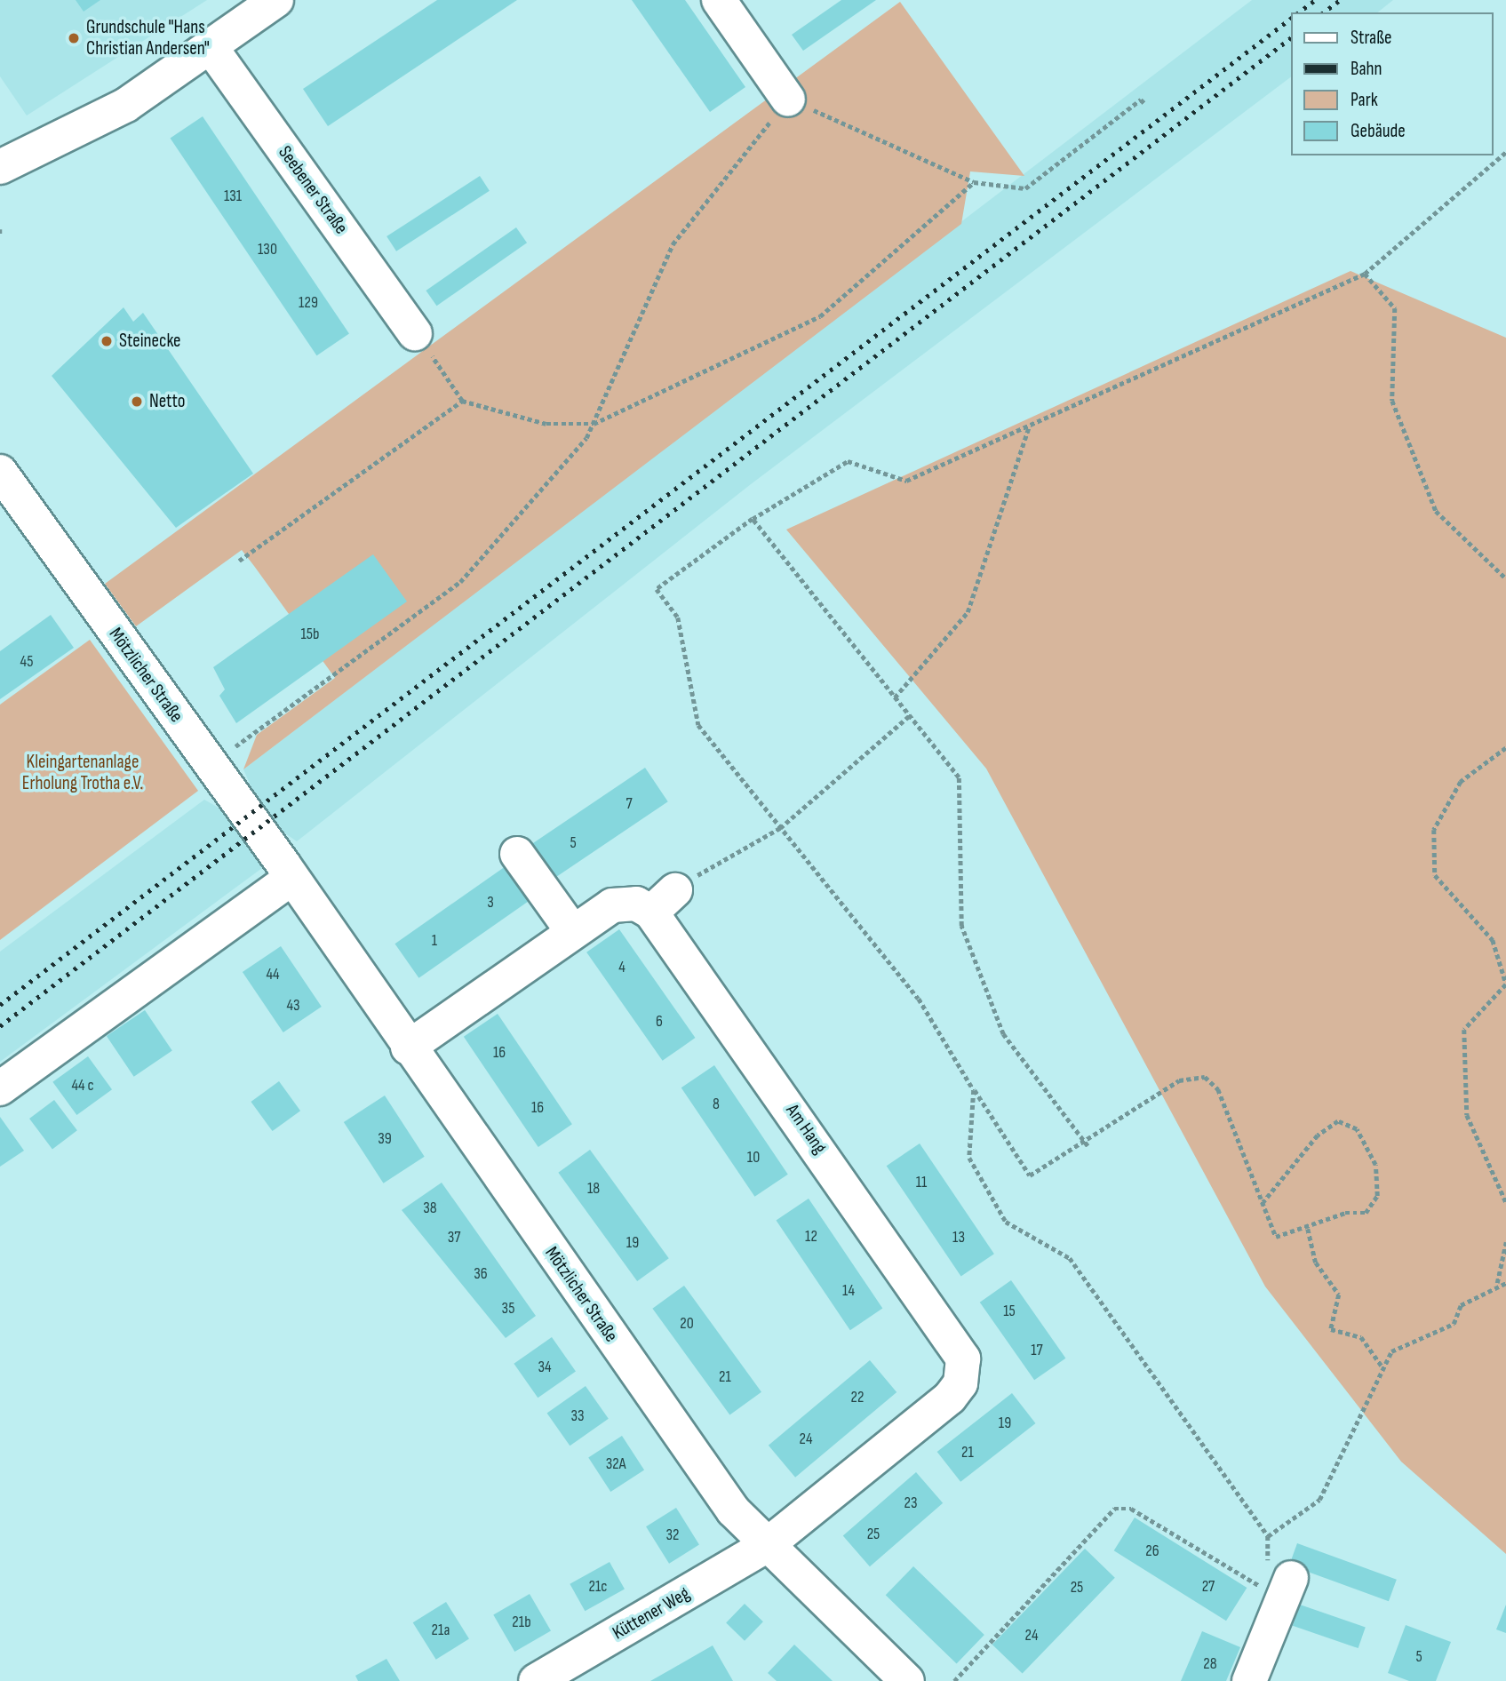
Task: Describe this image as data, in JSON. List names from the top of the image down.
{
  "streets": {
    "street": [
      "Seebener Straße",
      "Mötzlicher Straße",
      "Am Hang",
      "Küttener Weg"
    ]
  },
  "crossings": [
    ["Mötzlicher Straße", "Am Hang"],
    ["Mötzlicher Straße", "Küttener Weg"],
    ["Am Hang", "Küttener Weg"]
  ],
  "parks": ["Kleingartenanlage Erholung Trotha e.V."],
  "places": ["Grundschule \"Hans Christian Andersen\"", "Steinecke", "Netto"],
  "house_numbers": [
    "131",
    "130",
    "129",
    "15b",
    "45",
    "7",
    "5",
    "3",
    "1",
    "4",
    "44",
    "43",
    "6",
    "16",
    "44 c",
    "8",
    "16",
    "39",
    "10",
    "11",
    "18",
    "38",
    "12",
    "37",
    "13",
    "19",
    "36",
    "14",
    "35",
    "15",
    "20",
    "17",
    "34",
    "21",
    "22",
    "33",
    "19",
    "24",
    "21",
    "32A",
    "23",
    "25",
    "32",
    "26",
    "21c",
    "27",
    "25",
    "21b",
    "21a",
    "24",
    "5",
    "28"
  ],
  "legend": [
    "Straße",
    "Bahn",
    "Park",
    "Gebäude"
  ]
}
